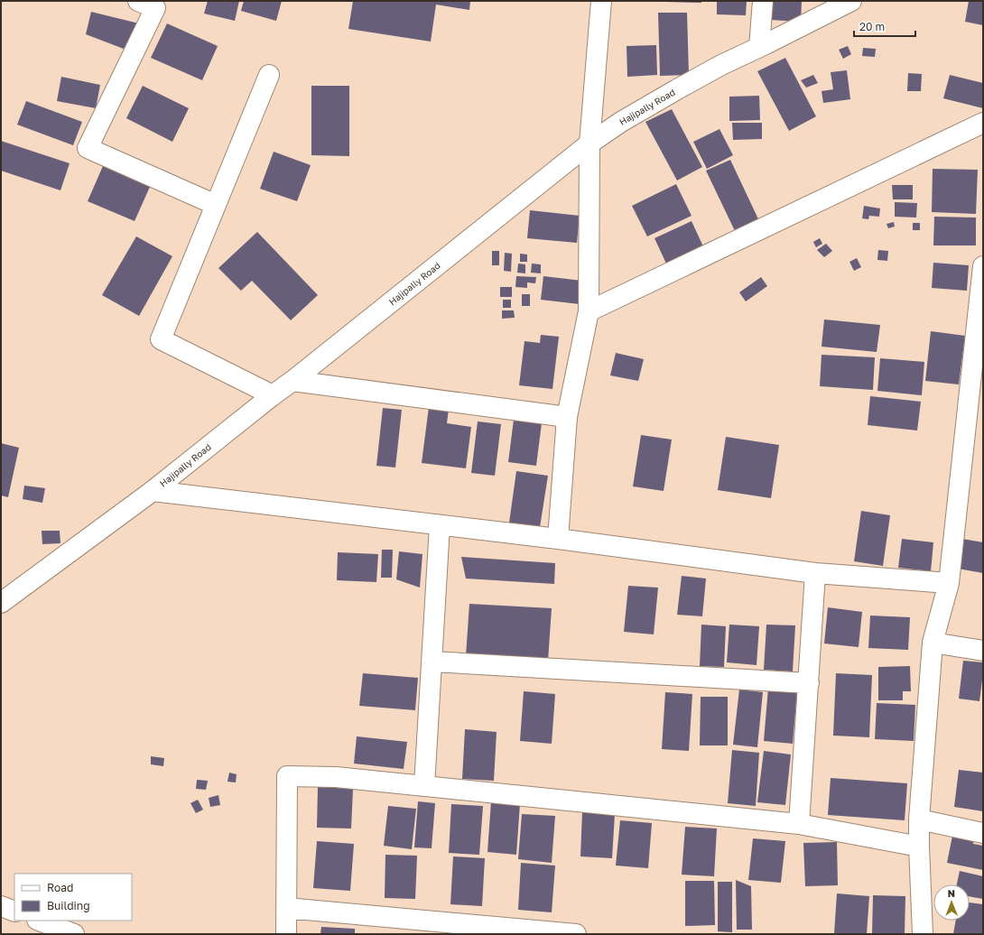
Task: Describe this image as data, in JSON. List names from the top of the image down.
{
  "streets": {
    "street": ["Hajipally Road"]
  },
  "legend": ["Road", "Building"],
  "scale_bar": "20 m",
  "north": "top"
}
